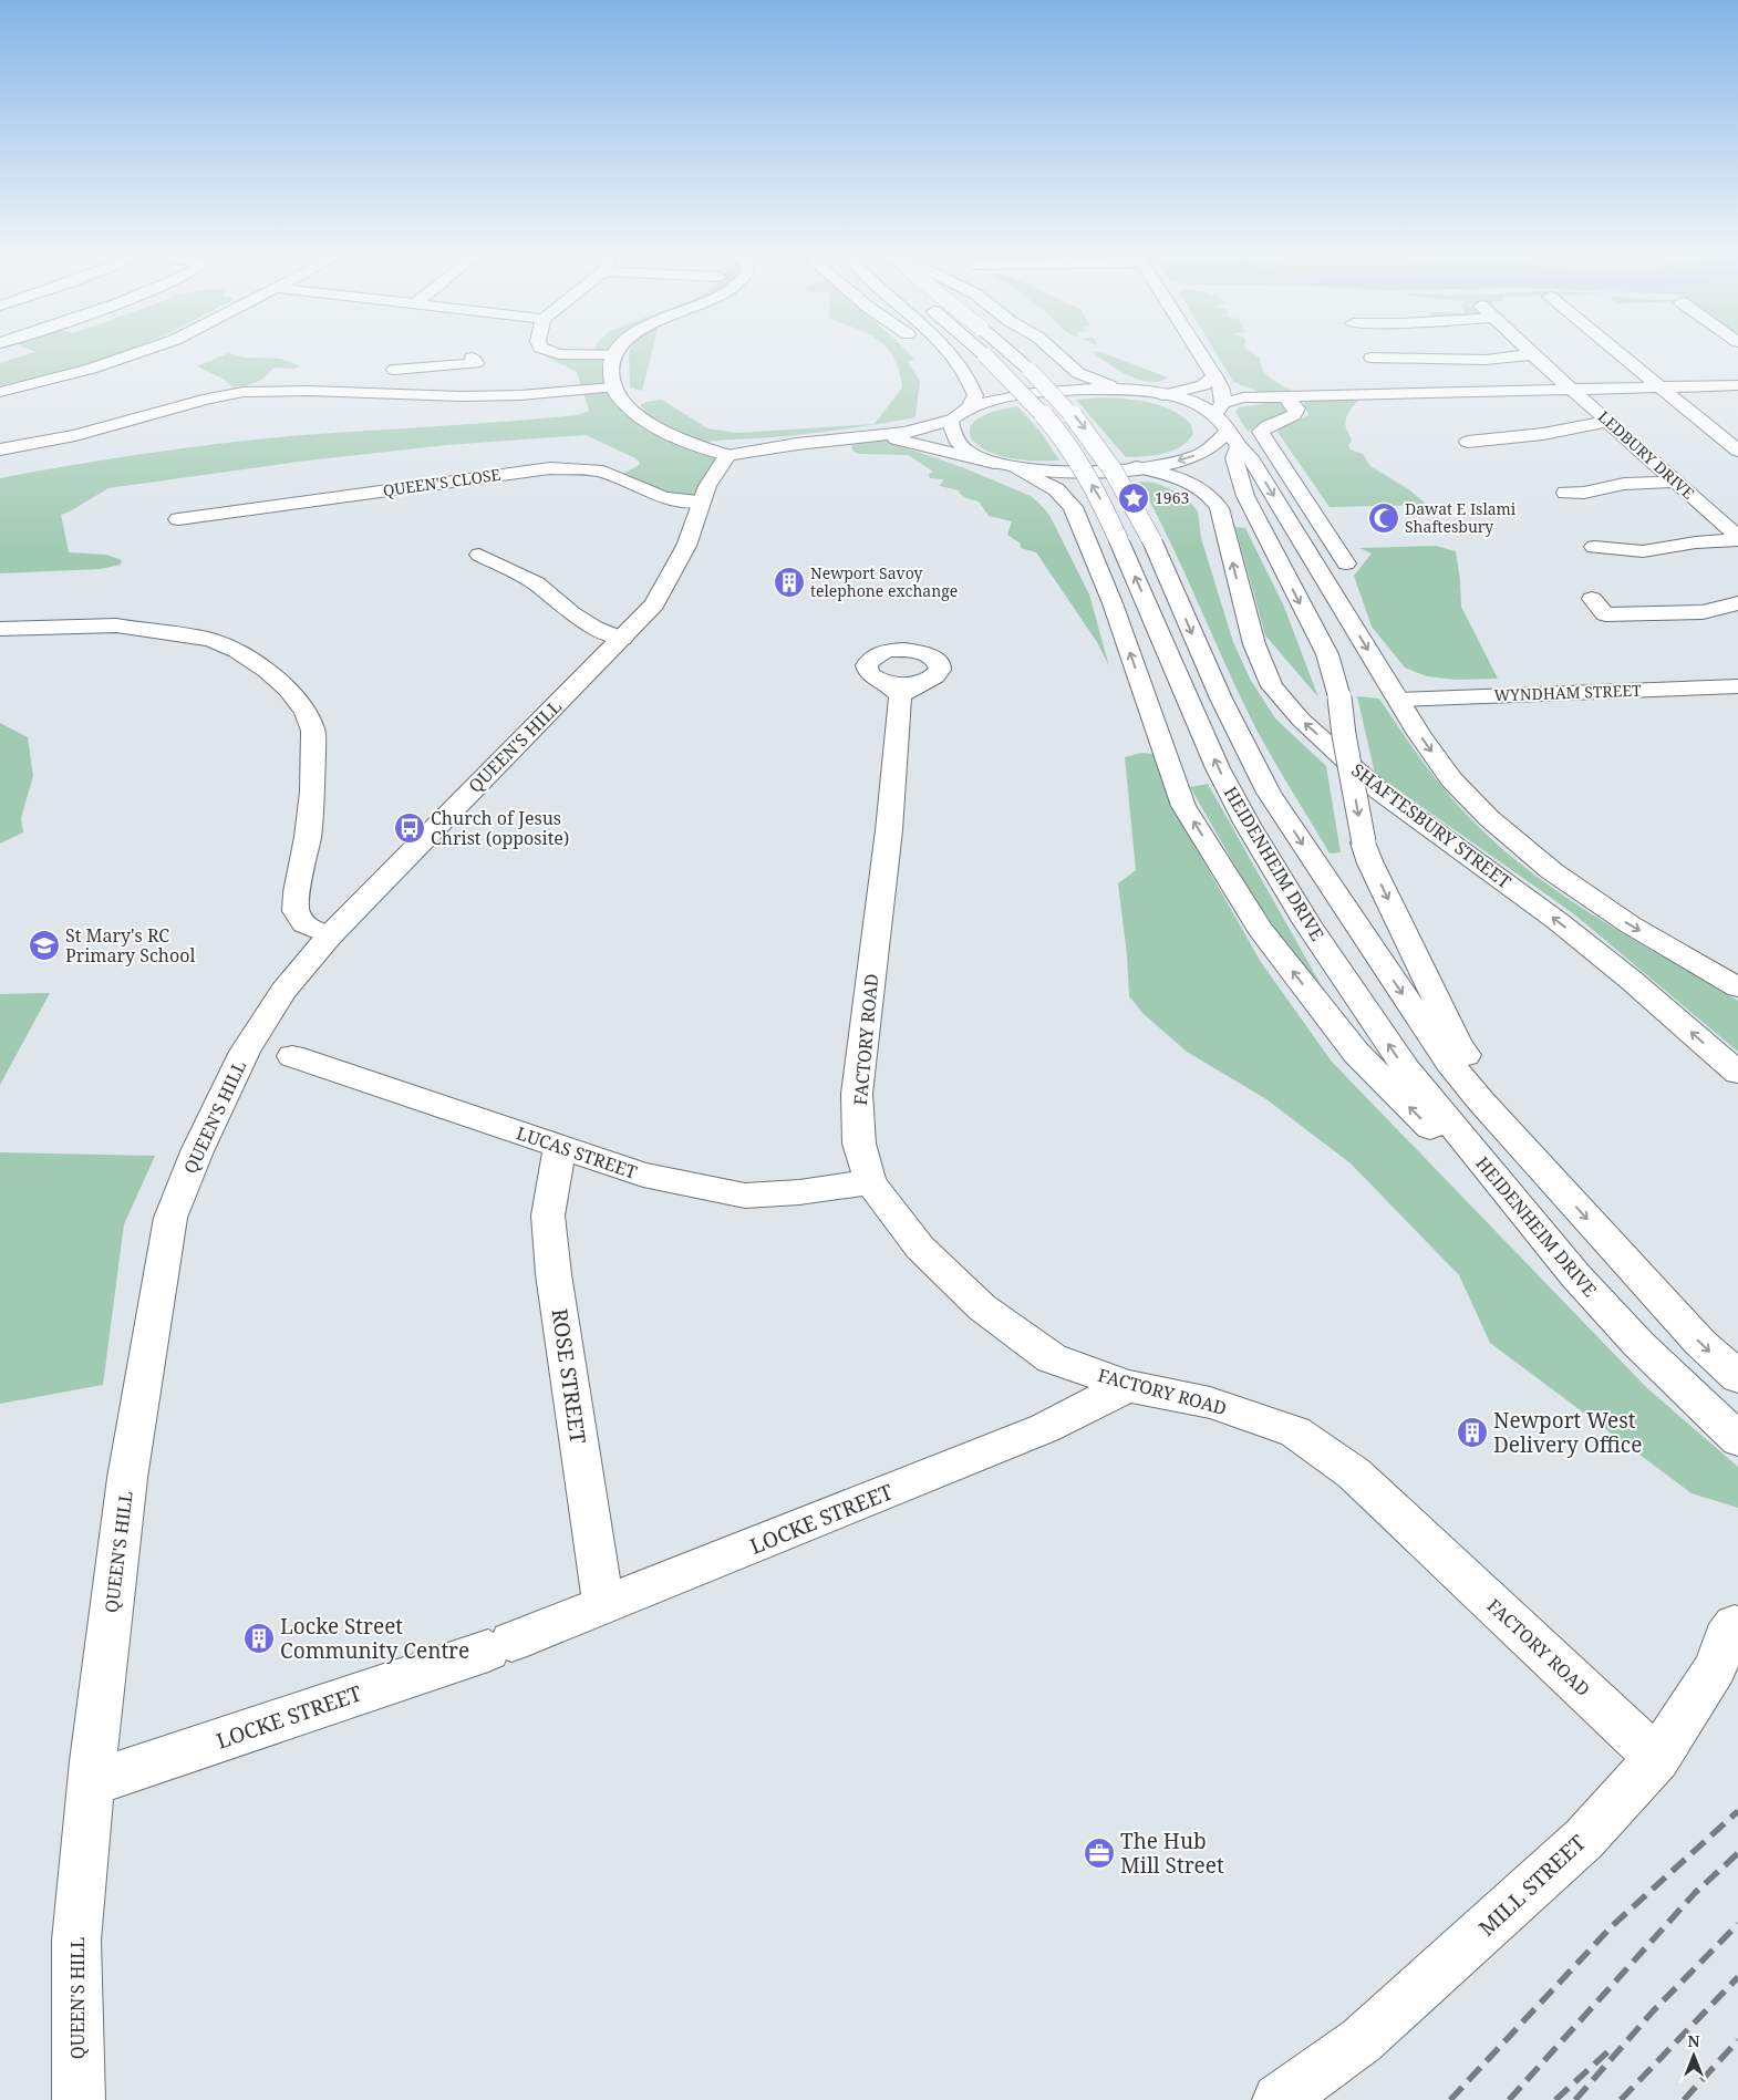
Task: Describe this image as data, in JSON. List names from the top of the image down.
{
  "streets": {
    "street": [
      "LEDBURY DRIVE",
      "QUEEN'S CLOSE",
      "WYNDHAM STREET",
      "QUEEN'S HILL",
      "SHAFTESBURY STREET",
      "HEIDENHEIM DRIVE",
      "FACTORY ROAD",
      "LUCAS STREET",
      "ROSE STREET",
      "LOCKE STREET",
      "MILL STREET"
    ]
  },
  "crossings": [
    ["QUEEN'S CLOSE", "QUEEN'S HILL"],
    ["QUEEN'S HILL", "LOCKE STREET"],
    ["FACTORY ROAD", "LUCAS STREET"],
    ["FACTORY ROAD", "LOCKE STREET"],
    ["FACTORY ROAD", "MILL STREET"],
    ["LUCAS STREET", "ROSE STREET"],
    ["ROSE STREET", "LOCKE STREET"]
  ],
  "places": {
    "place": ["1963"],
    "mosque": ["Dawat E Islami Shaftesbury"],
    "building": ["Newport Savoy telephone exchange", "Newport West Delivery Office", "Locke Street Community Centre"],
    "bus stop": ["Church of Jesus Christ (opposite)"],
    "school or university": ["St Mary's RC Primary School"],
    "office": ["The Hub Mill Street"]
  },
  "north": "top"
}
